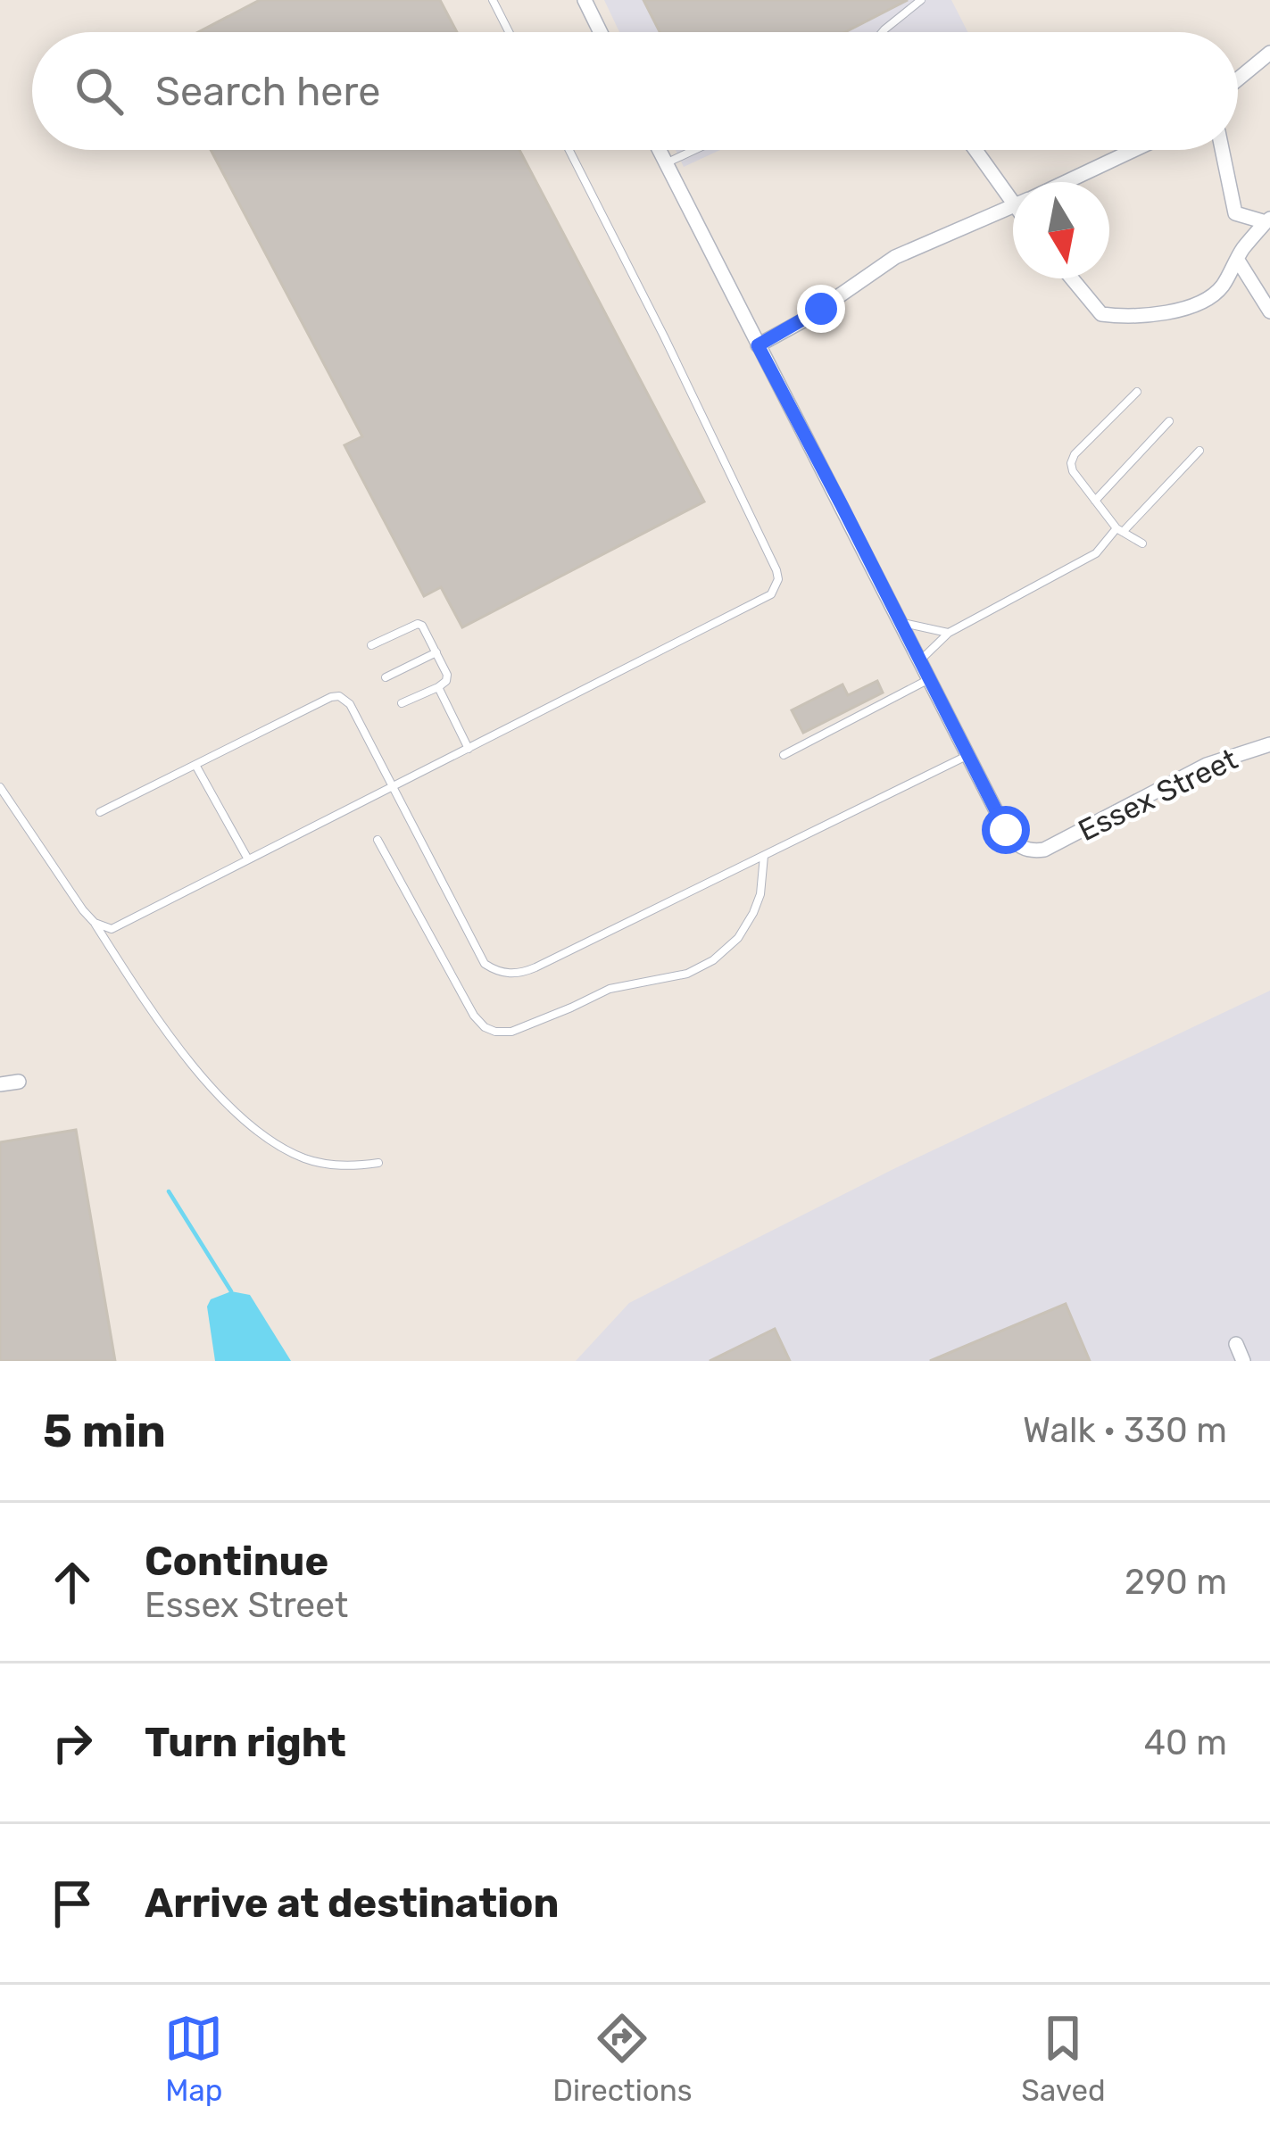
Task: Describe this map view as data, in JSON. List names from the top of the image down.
{
  "streets": {
    "street": ["Essex Street"]
  },
  "north": "bottom",
  "page": {
    "search": "Search here",
    "heading": ["5 min", "Walk · 330 m"],
    "list": [
      ["Continue", "Essex Street", "290 m"],
      ["Turn right", "40 m"],
      "Arrive at destination"
    ],
    "nav": ["Map", "Directions", "Saved"]
  }
}
